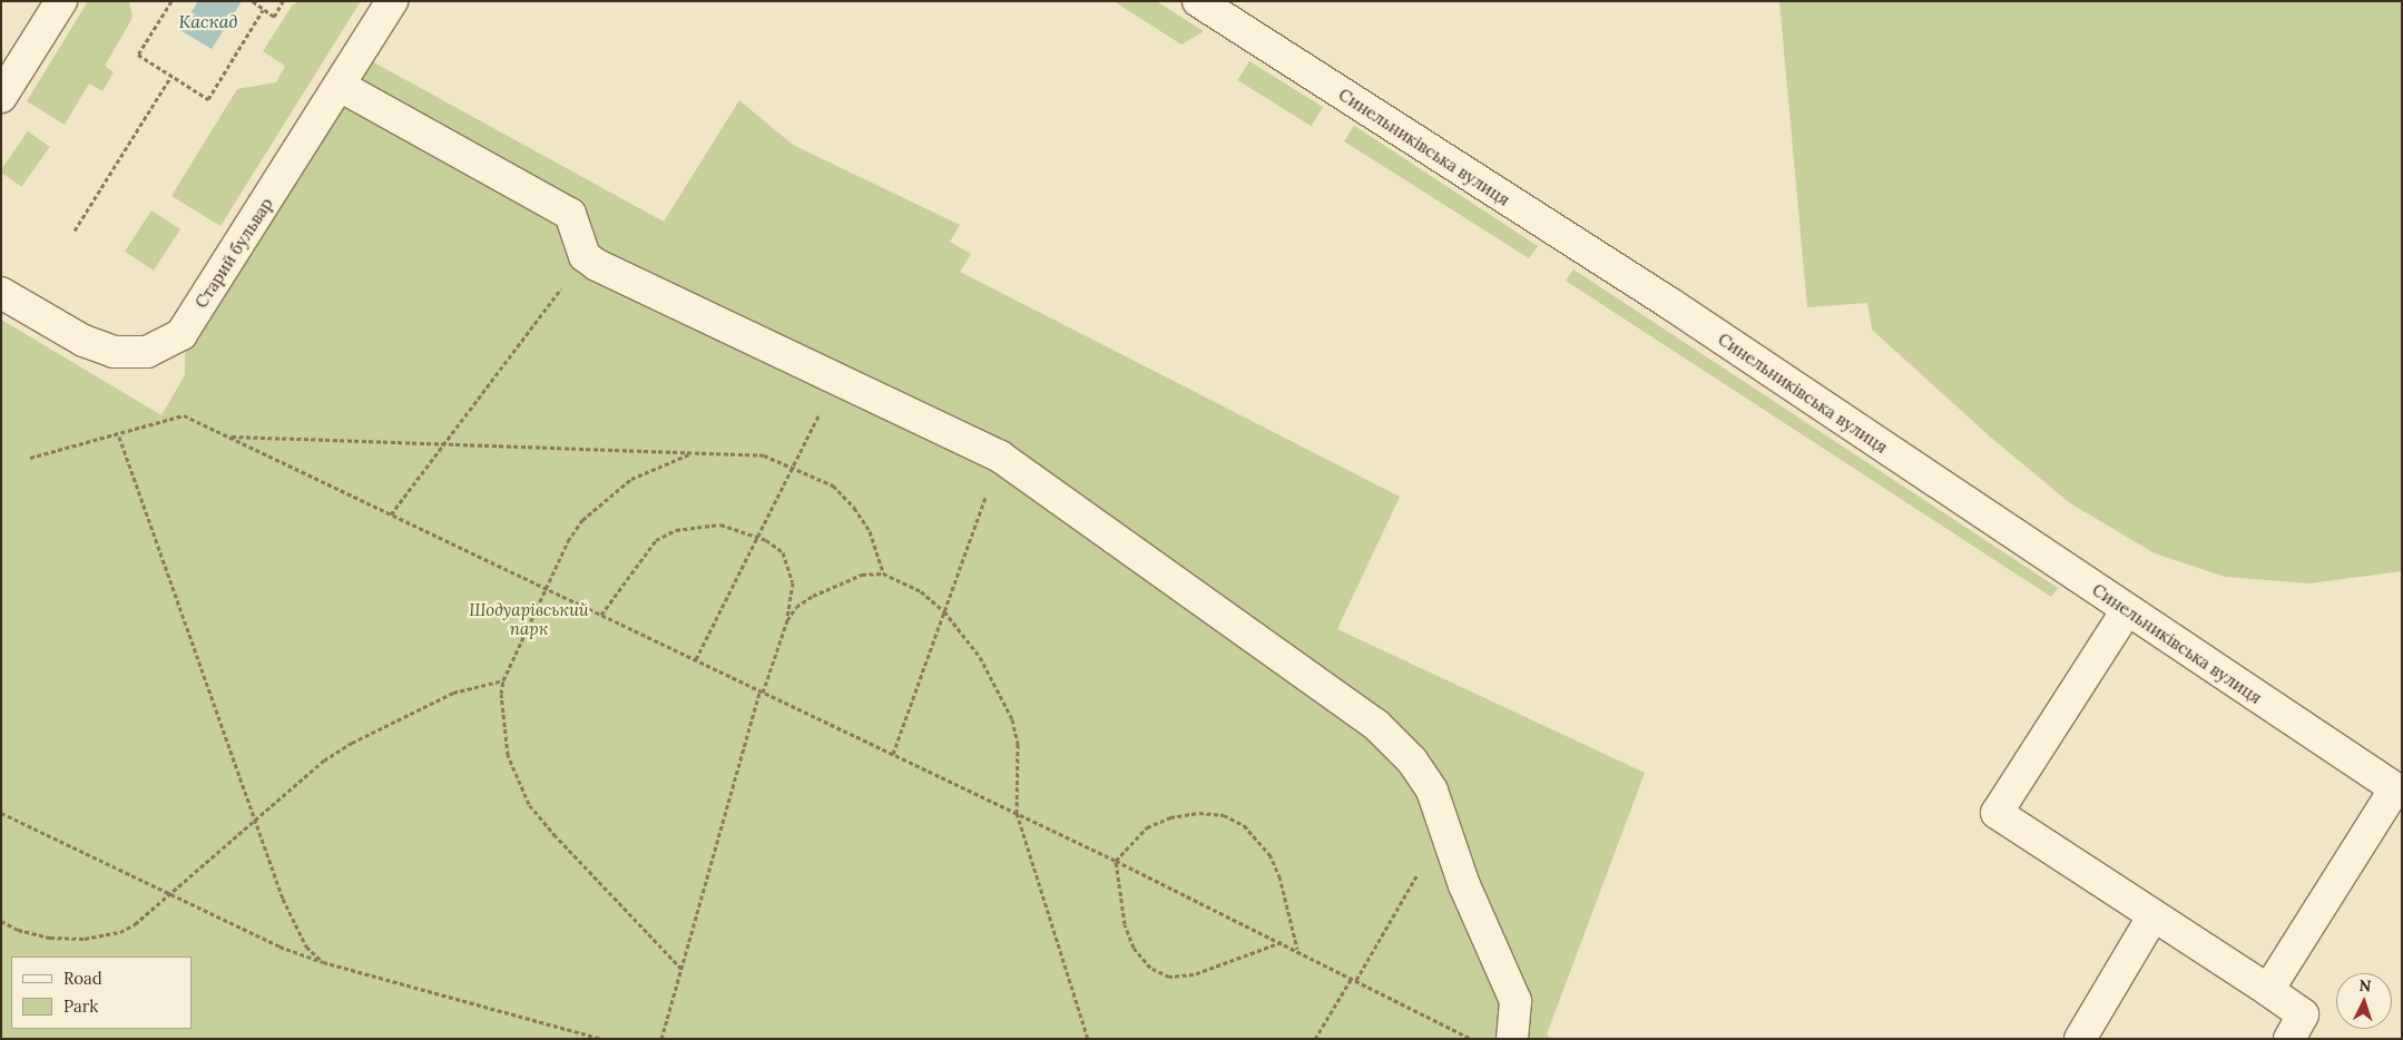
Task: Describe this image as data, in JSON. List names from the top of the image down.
{
  "streets": {
    "street": ["Синельниківська вулиця", "Старий бульвар"]
  },
  "water": ["Каскад"],
  "parks": ["Шодуарівський парк"],
  "legend": ["Road", "Park"],
  "north": "top"
}
